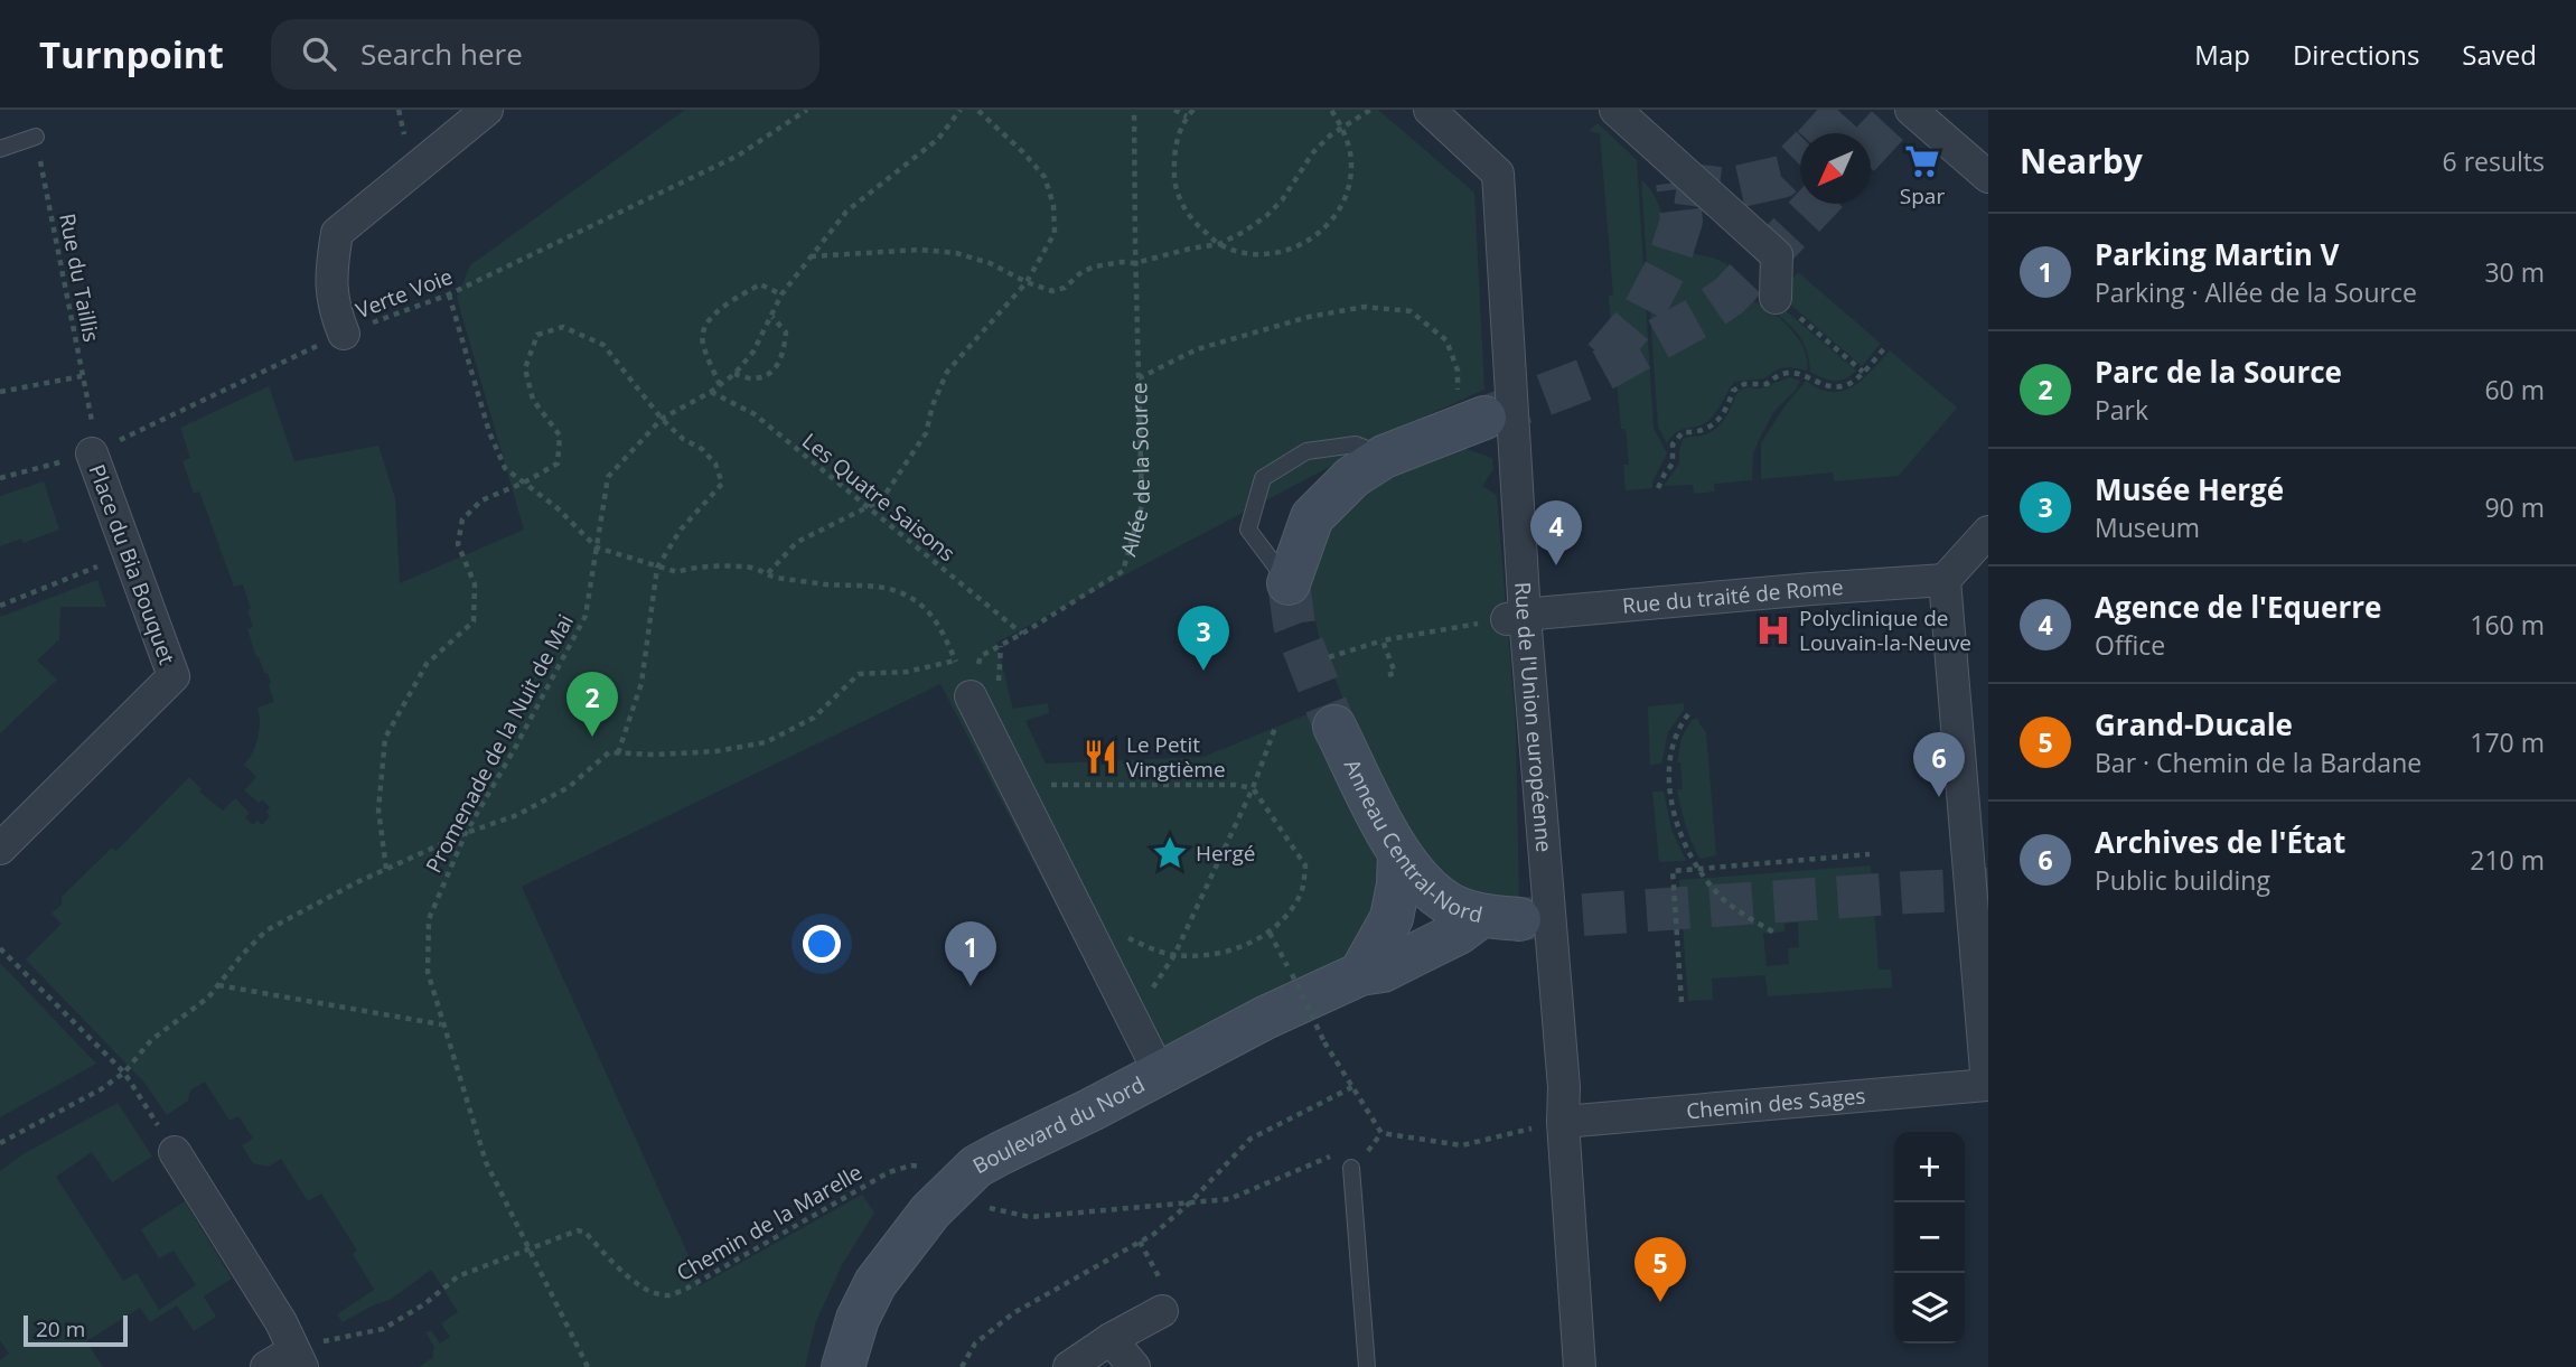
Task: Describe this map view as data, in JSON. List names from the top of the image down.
{
  "streets": {
    "street": [
      "Place du Bia Bouquet",
      "Rue du traité de Rome",
      "Rue de l'Union européenne",
      "Anneau Central-Nord",
      "Chemin des Sages",
      "Boulevard du Nord"
    ],
    "path": [
      "Rue du Taillis",
      "Verte Voie",
      "Allée de la Source",
      "Les Quatre Saisons",
      "Promenade de la Nuit de Mai",
      "Chemin de la Marelle"
    ]
  },
  "crossings": [
    ["Rue du Taillis", "Verte Voie"],
    ["Rue du Taillis", "Place du Bia Bouquet"],
    ["Verte Voie", "Place du Bia Bouquet"],
    ["Allée de la Source", "Les Quatre Saisons"],
    ["Les Quatre Saisons", "Promenade de la Nuit de Mai"],
    ["Rue du traité de Rome", "Rue de l'Union européenne"],
    ["Rue de l'Union européenne", "Chemin des Sages"],
    ["Promenade de la Nuit de Mai", "Chemin de la Marelle"],
    ["Anneau Central-Nord", "Boulevard du Nord"],
    ["Boulevard du Nord", "Chemin de la Marelle"]
  ],
  "places": {
    "supermarket": ["Spar"],
    "hospital": ["Polyclinique de Louvain-la-Neuve"],
    "restaurant": ["Le Petit Vingtième"],
    "place": ["Hergé"]
  },
  "scale_bar": "20 m",
  "north": "bottom left",
  "page": {
    "header": "Turnpoint",
    "search": "Search here",
    "nav": ["Map", "Directions", "Saved"],
    "heading": ["Nearby", "6 results"],
    "list": [
      {
        "mark": "1",
        "name": "Parking Martin V",
        "note": "Parking · Allée de la Source",
        "value": "30 m"
      },
      {
        "mark": "2",
        "name": "Parc de la Source",
        "note": "Park",
        "value": "60 m"
      },
      {
        "mark": "3",
        "name": "Musée Hergé",
        "note": "Museum",
        "value": "90 m"
      },
      {
        "mark": "4",
        "name": "Agence de l'Equerre",
        "note": "Office",
        "value": "160 m"
      },
      {
        "mark": "5",
        "name": "Grand-Ducale",
        "note": "Bar · Chemin de la Bardane",
        "value": "170 m"
      },
      {
        "mark": "6",
        "name": "Archives de l'État",
        "note": "Public building",
        "value": "210 m"
      }
    ],
    "pins": [
      "4",
      "3",
      "2",
      "6",
      "1",
      "5"
    ],
    "map_buttons": ["+", "−"],
    "scale": "20 m"
  }
}
